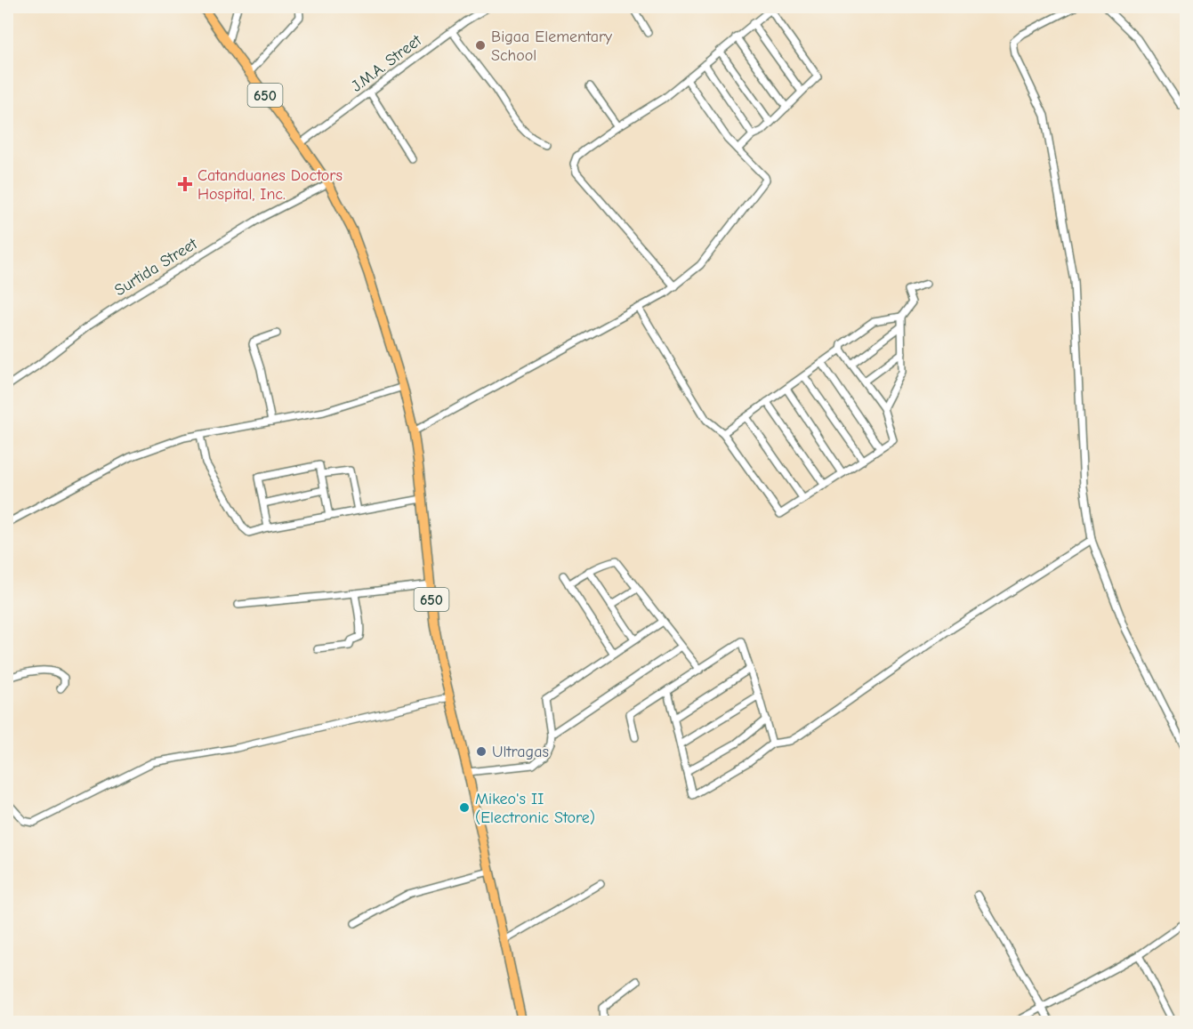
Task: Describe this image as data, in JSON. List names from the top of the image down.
{
  "streets": {
    "main road": ["650"],
    "street": ["J.M.A. Street", "Surtida Street"]
  },
  "crossings": [
    ["J.M.A. Street", "650"],
    ["650", "Surtida Street"]
  ],
  "places": {
    "other": ["Bigaa Elementary School", "Ultragas", "Mikeo's II (Electronic Store)"],
    "health": ["Catanduanes Doctors Hospital, Inc."]
  }
}
